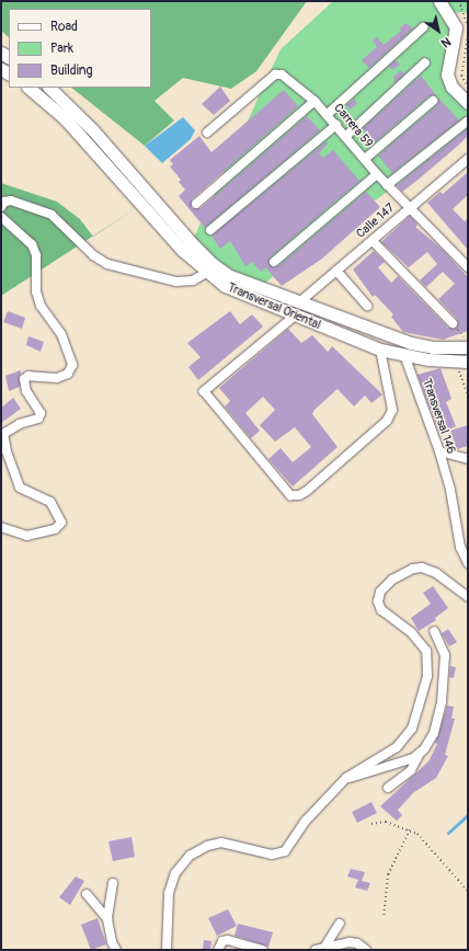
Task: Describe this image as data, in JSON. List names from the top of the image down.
{
  "streets": {
    "main road": ["Transversal Oriental"],
    "street": ["Carrera 59", "Calle 147", "Transversal 146"]
  },
  "crossings": [
    ["Carrera 59", "Calle 147"],
    ["Calle 147", "Transversal Oriental"],
    ["Transversal Oriental", "Transversal 146"]
  ],
  "legend": ["Road", "Park", "Building"],
  "north": "bottom right"
}
